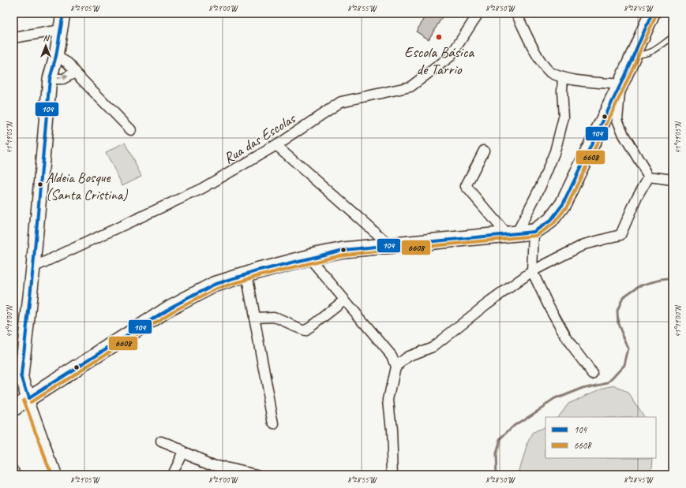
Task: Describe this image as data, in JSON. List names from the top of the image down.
{
  "streets": {
    "street": ["Rua das Escolas"]
  },
  "places": ["Escola Básica de Tarrio", "Aldeia Bosque (Santa Cristina)"],
  "lines": ["transit line 104", "transit line 6608"],
  "legend": ["104", "6608"],
  "north": "top",
  "coordinates": [
    "8°29'05\"W",
    "8°29'00\"W",
    "8°28'55\"W",
    "8°28'50\"W",
    "8°28'45\"W",
    "41°19'05\"N",
    "41°19'00\"N"
  ]
}
